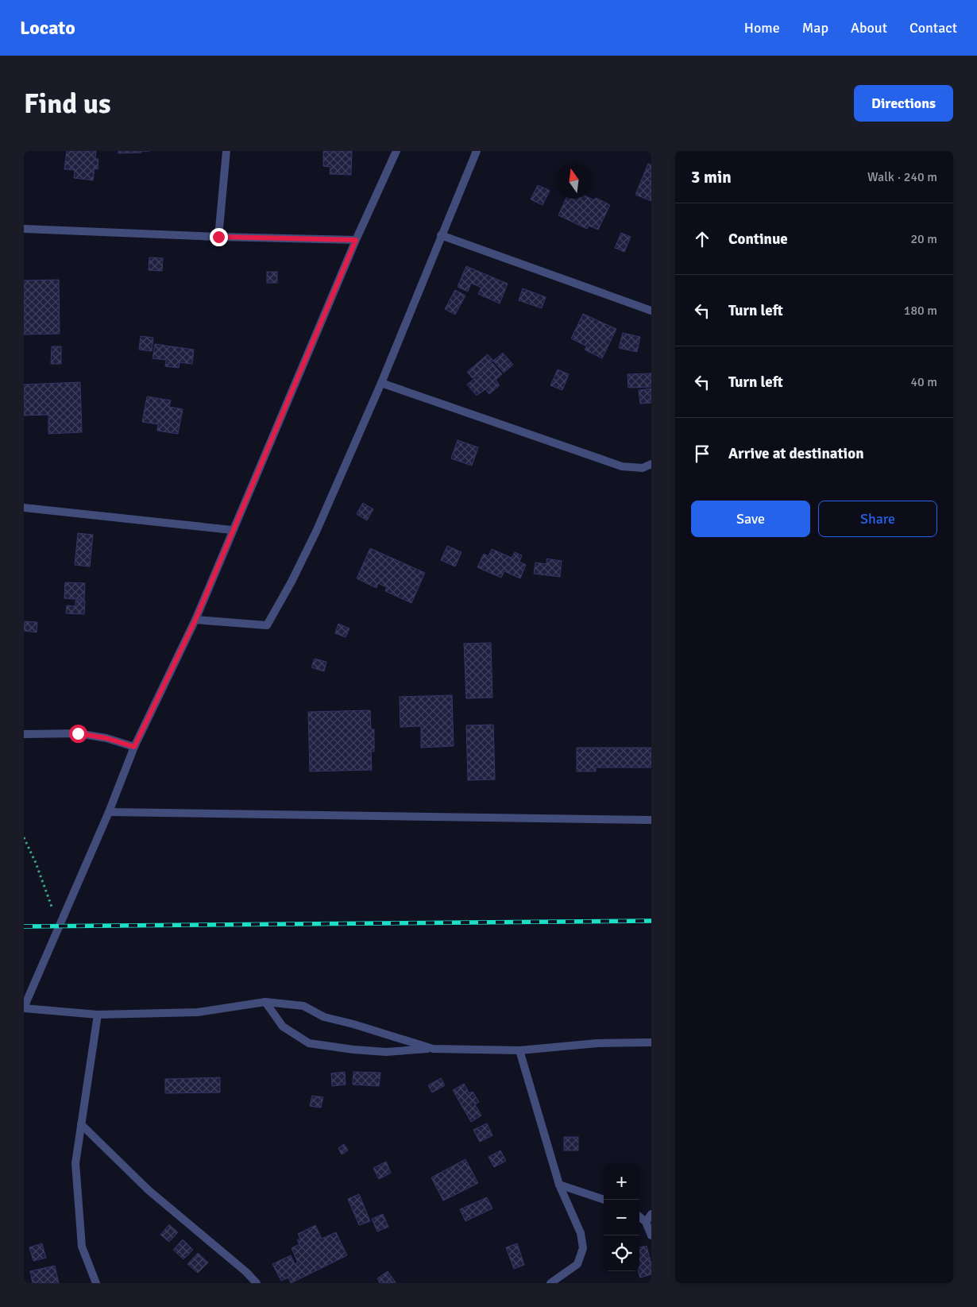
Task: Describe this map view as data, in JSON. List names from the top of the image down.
{
  "north": "top",
  "page": {
    "header": "Locato",
    "nav": [
      "Home",
      "Map",
      "About",
      "Contact"
    ],
    "buttons": [
      "Directions",
      ["Save", "Share"]
    ],
    "title": "Find us",
    "heading": ["3 min", "Walk · 240 m"],
    "list": [
      ["Continue", "20 m"],
      ["Turn left", "180 m"],
      ["Turn left", "40 m"],
      "Arrive at destination"
    ],
    "map_buttons": ["+", "−"]
  }
}
